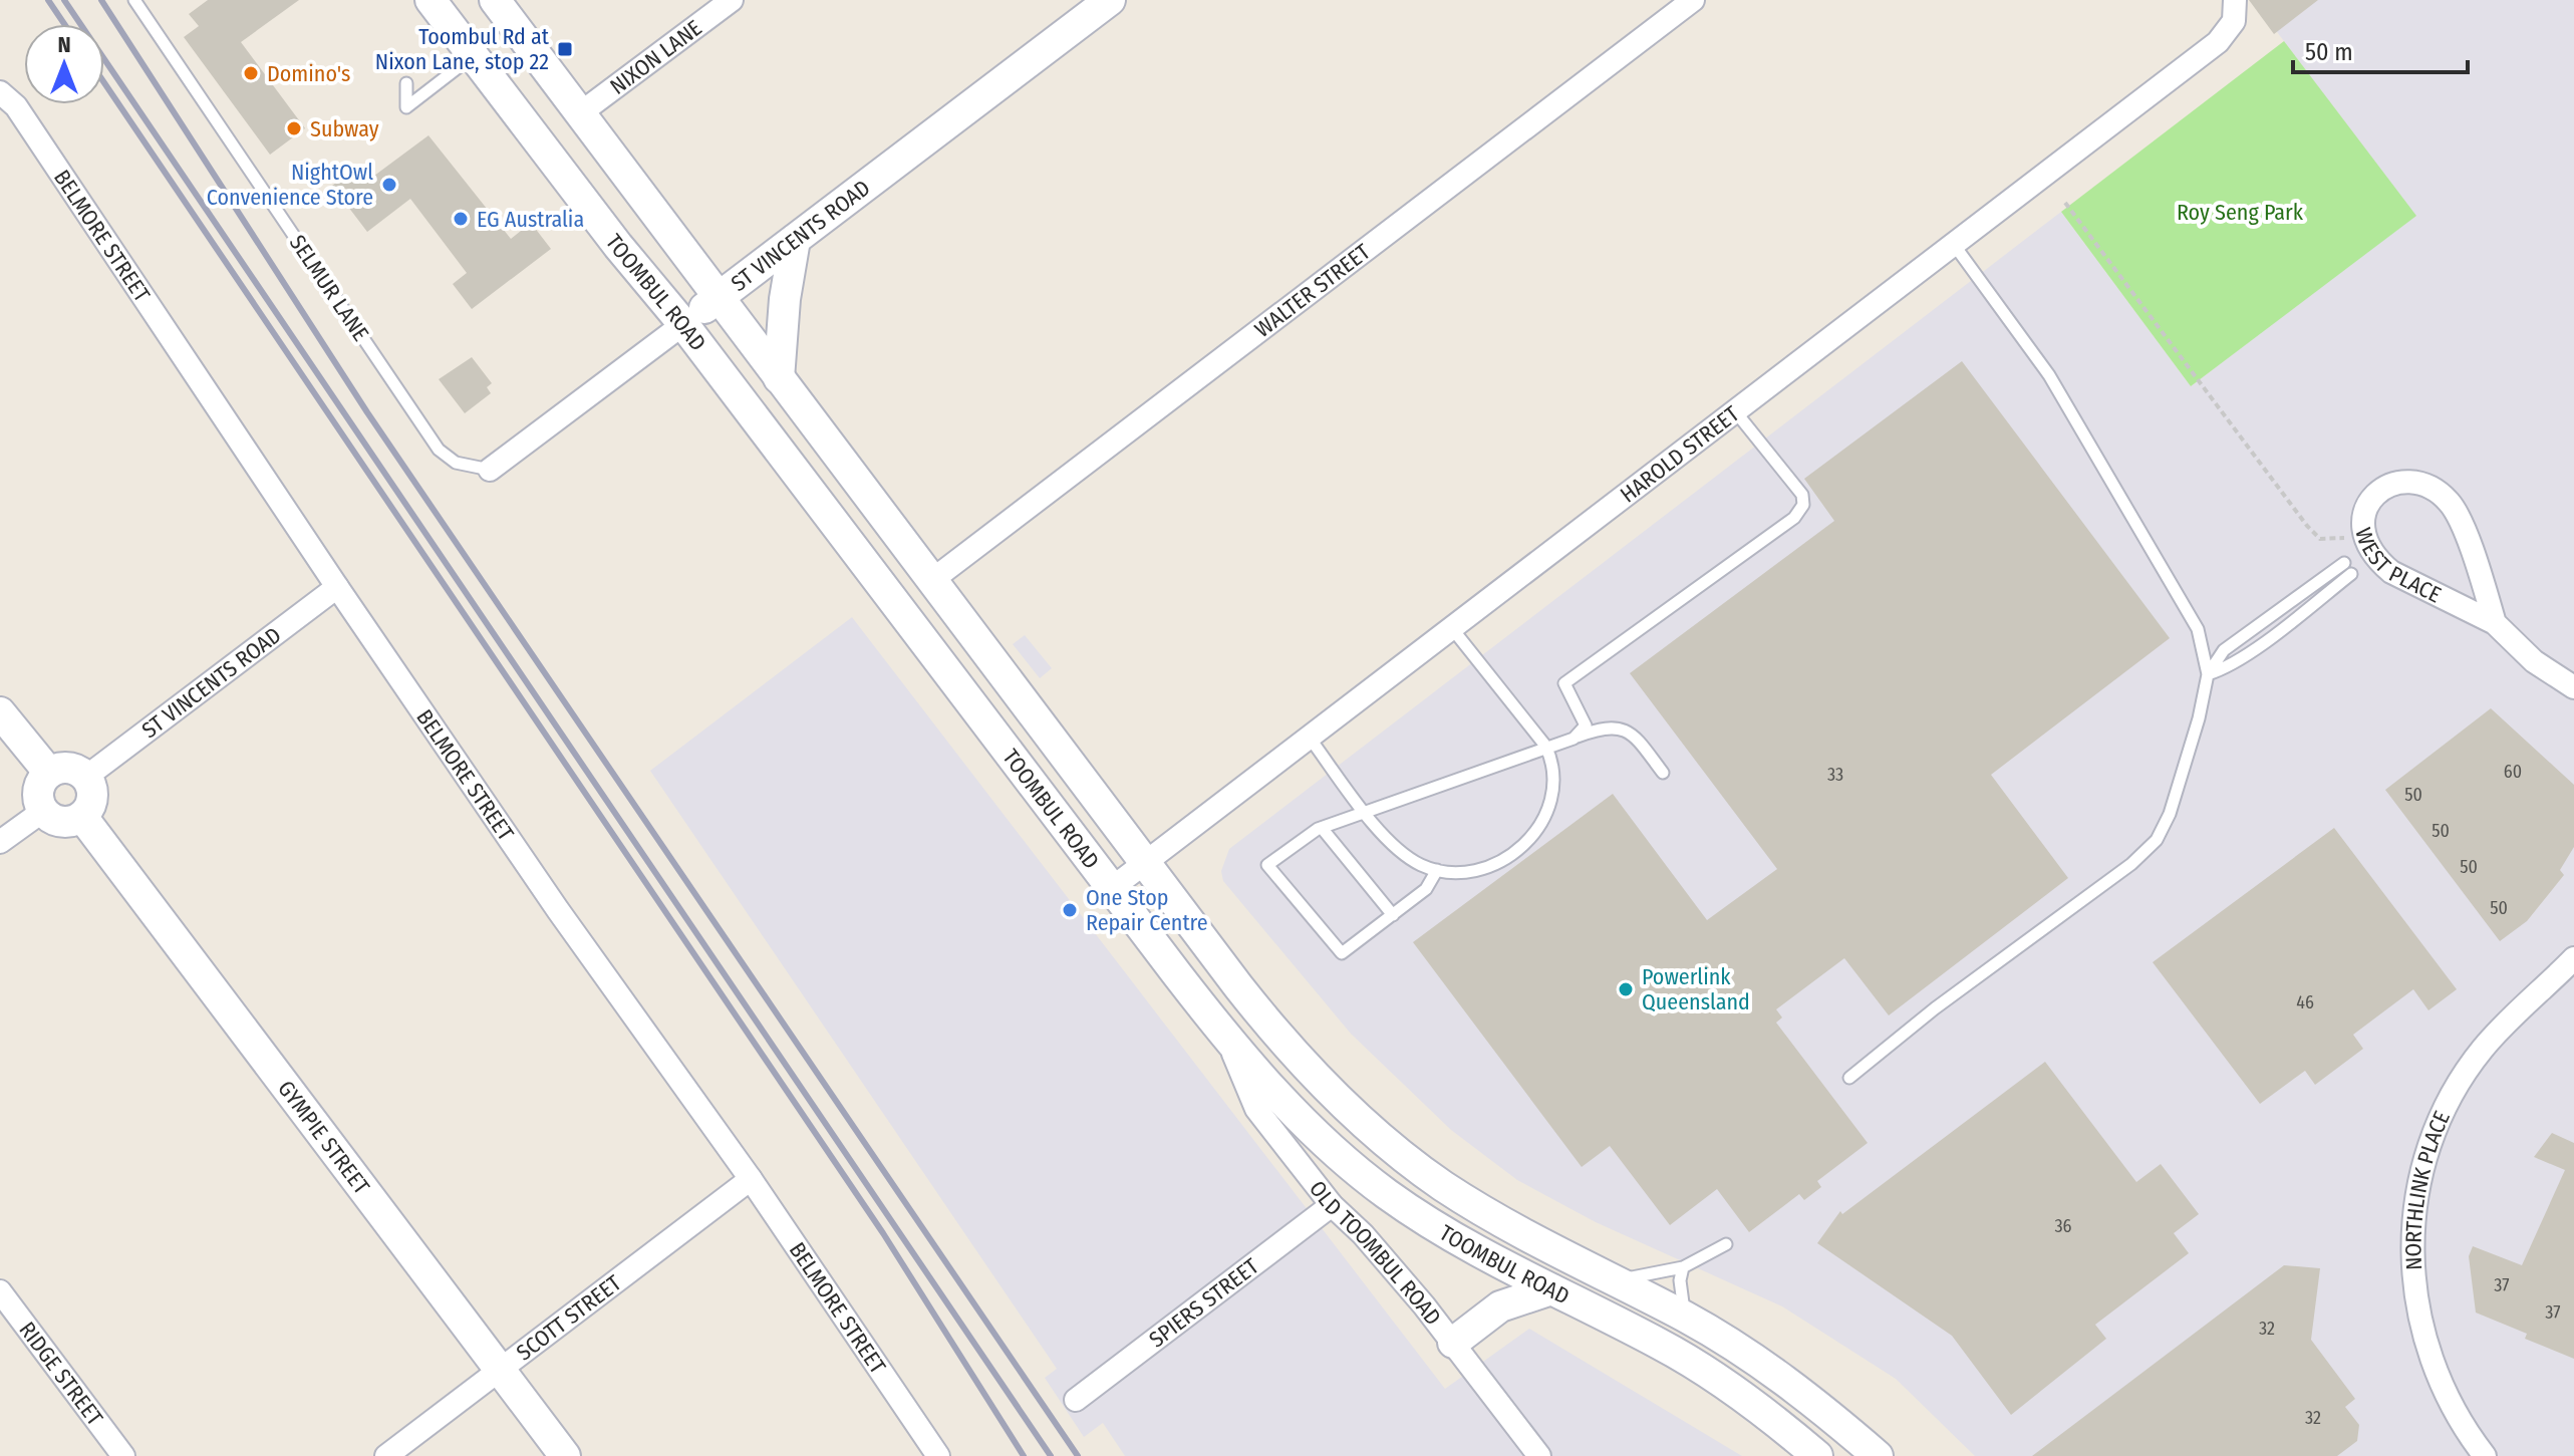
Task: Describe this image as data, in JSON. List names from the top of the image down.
{
  "streets": {
    "main road": ["ST VINCENTS ROAD", "TOOMBUL ROAD", "GYMPIE STREET"],
    "street": [
      "NIXON LANE",
      "BELMORE STREET",
      "WALTER STREET",
      "HAROLD STREET",
      "WEST PLACE",
      "NORTHLINK PLACE",
      "OLD TOOMBUL ROAD",
      "SPIERS STREET",
      "SCOTT STREET",
      "RIDGE STREET"
    ],
    "lane": ["SELMUR LANE"]
  },
  "crossings": [
    ["NIXON LANE", "TOOMBUL ROAD"],
    ["BELMORE STREET", "ST VINCENTS ROAD"],
    ["BELMORE STREET", "SCOTT STREET"],
    ["ST VINCENTS ROAD", "SELMUR LANE"],
    ["ST VINCENTS ROAD", "TOOMBUL ROAD"],
    ["ST VINCENTS ROAD", "GYMPIE STREET"],
    ["WALTER STREET", "TOOMBUL ROAD"],
    ["TOOMBUL ROAD", "HAROLD STREET"],
    ["TOOMBUL ROAD", "OLD TOOMBUL ROAD"],
    ["GYMPIE STREET", "SCOTT STREET"],
    ["OLD TOOMBUL ROAD", "SPIERS STREET"]
  ],
  "parks": ["Roy Seng Park"],
  "places": {
    "transit": ["Toombul Rd at Nixon Lane, stop 22"],
    "other": [
      "Domino's",
      "Subway",
      "NightOwl Convenience Store",
      "EG Australia",
      "One Stop Repair Centre",
      "Powerlink Queensland"
    ]
  },
  "house_numbers": [
    "60",
    "33",
    "50",
    "50",
    "50",
    "50",
    "46",
    "36",
    "37",
    "37",
    "32",
    "32"
  ],
  "scale_bar": "50 m",
  "north": "top"
}
